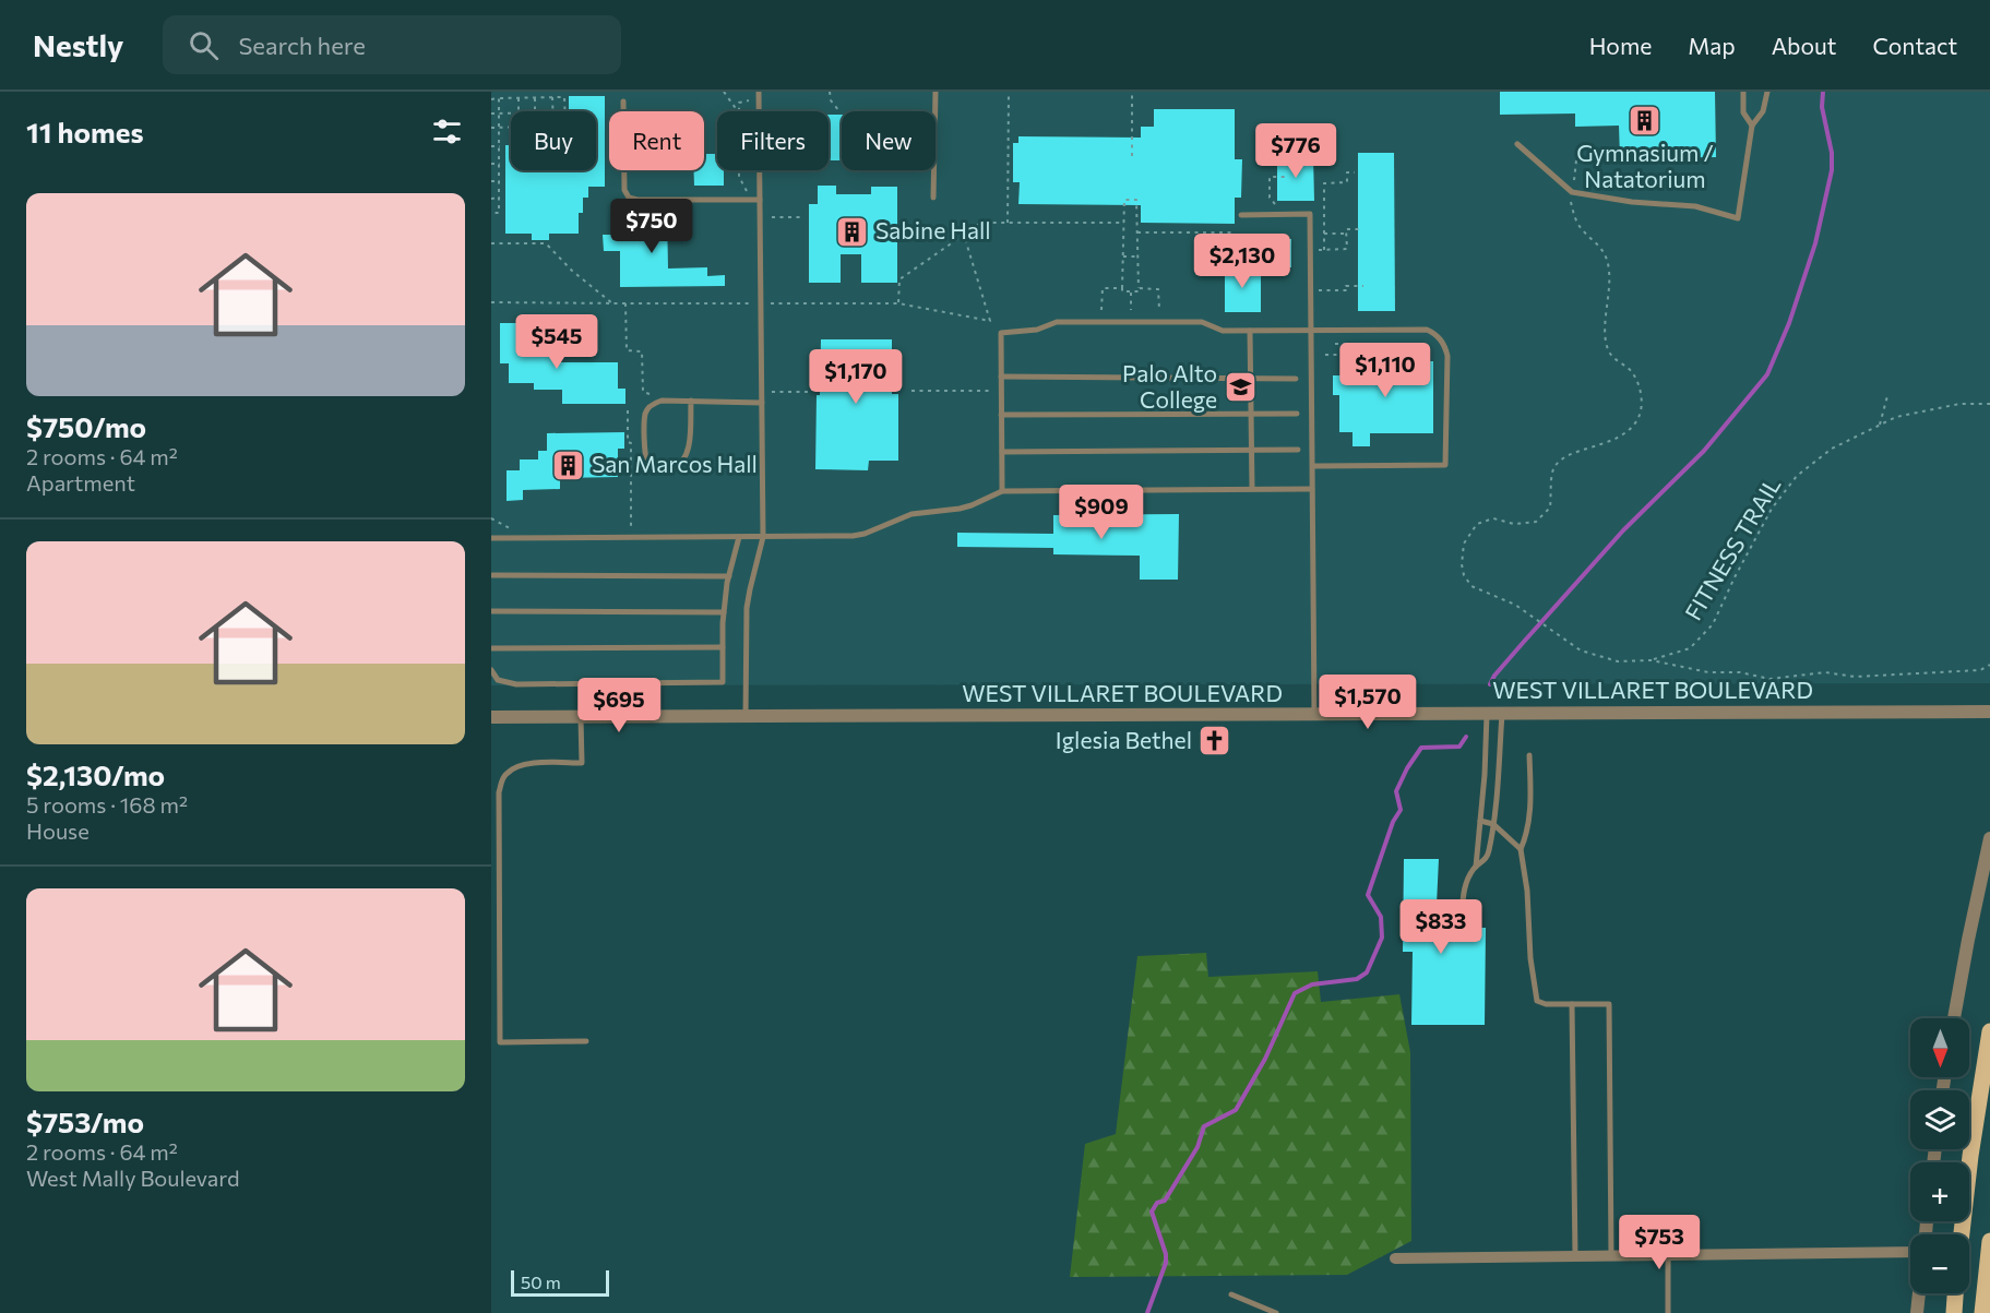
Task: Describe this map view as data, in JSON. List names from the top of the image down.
{
  "streets": {
    "street": ["WEST VILLARET BOULEVARD"],
    "path": ["FITNESS TRAIL"]
  },
  "places": {
    "building": ["Gymnasium / Natatorium", "Sabine Hall", "San Marcos Hall"],
    "school or university": ["Palo Alto College"],
    "church": ["Iglesia Bethel"]
  },
  "scale_bar": "50 m",
  "north": "bottom",
  "page": {
    "header": "Nestly",
    "search": "Search here",
    "nav": [
      "Home",
      "Map",
      "About",
      "Contact"
    ],
    "heading": "11 homes",
    "chip": [
      "Buy",
      "Rent",
      "Filters",
      "New"
    ],
    "price": [
      "$776",
      "$750",
      "$2,130",
      "$545",
      "$1,110",
      "$1,170",
      "$909",
      "$1,570",
      "$695",
      "$833",
      "$753"
    ],
    "list": [
      {
        "name": "$750/mo",
        "note": "2 rooms · 64 m² · Apartment"
      },
      {
        "name": "$2,130/mo",
        "note": "5 rooms · 168 m² · House"
      },
      {
        "name": "$753/mo",
        "note": "2 rooms · 64 m² · West Mally Boulevard"
      }
    ],
    "map_buttons": ["+", "−"],
    "scale": "50 m"
  }
}
